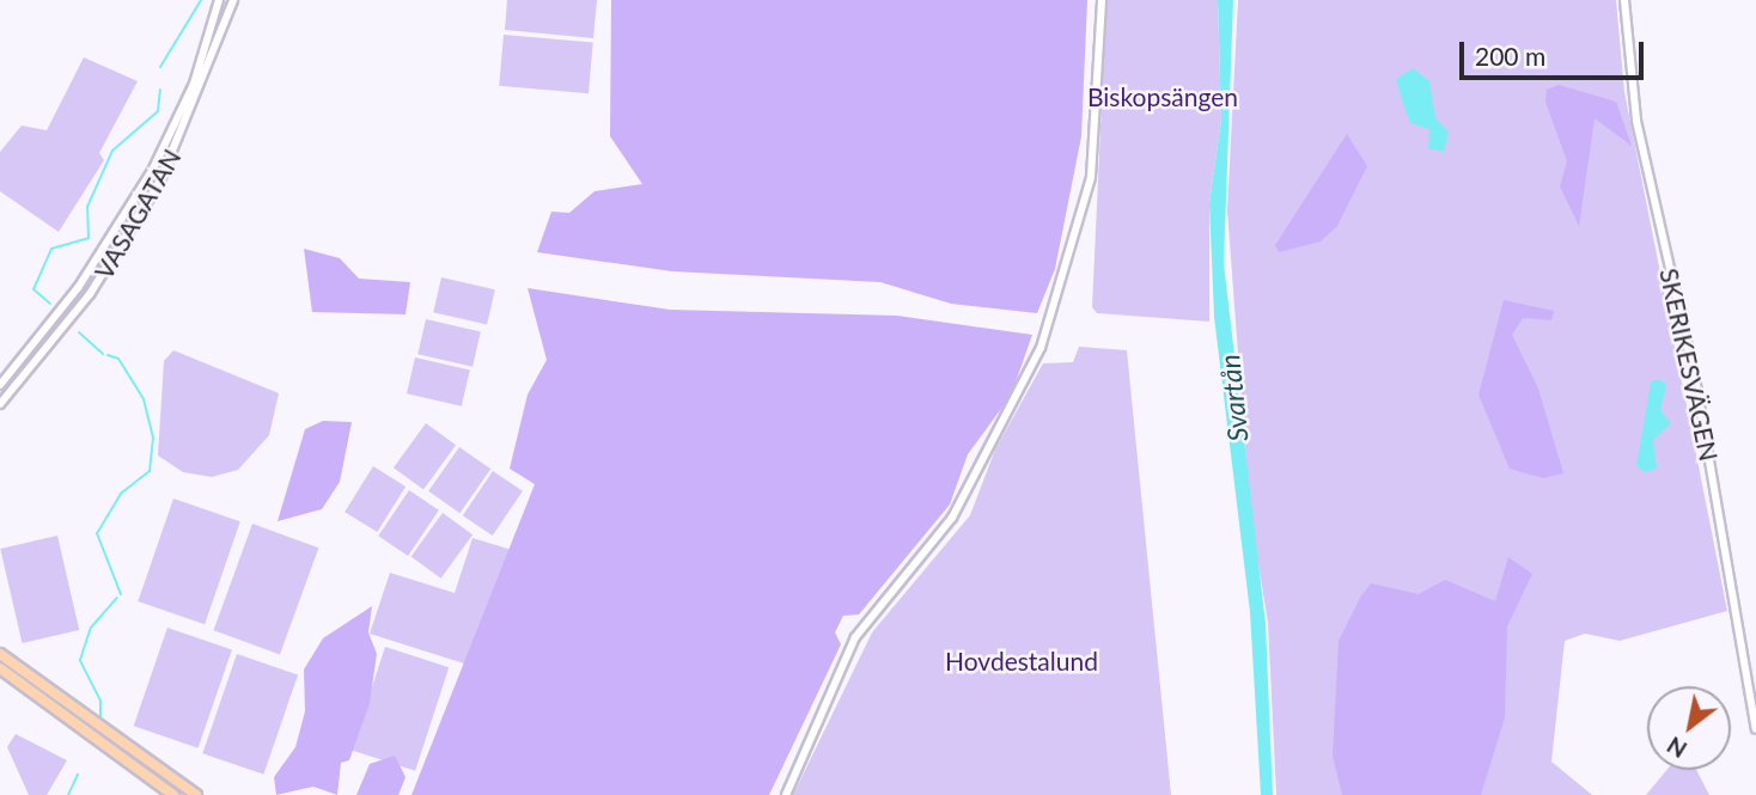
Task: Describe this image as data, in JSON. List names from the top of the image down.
{
  "streets": {
    "street": ["VASAGATAN", "SKERIKESVÄGEN"]
  },
  "water": ["Svartån"],
  "parks": ["Biskopsängen", "Hovdestalund"],
  "scale_bar": "200 m",
  "north": "bottom left"
}
